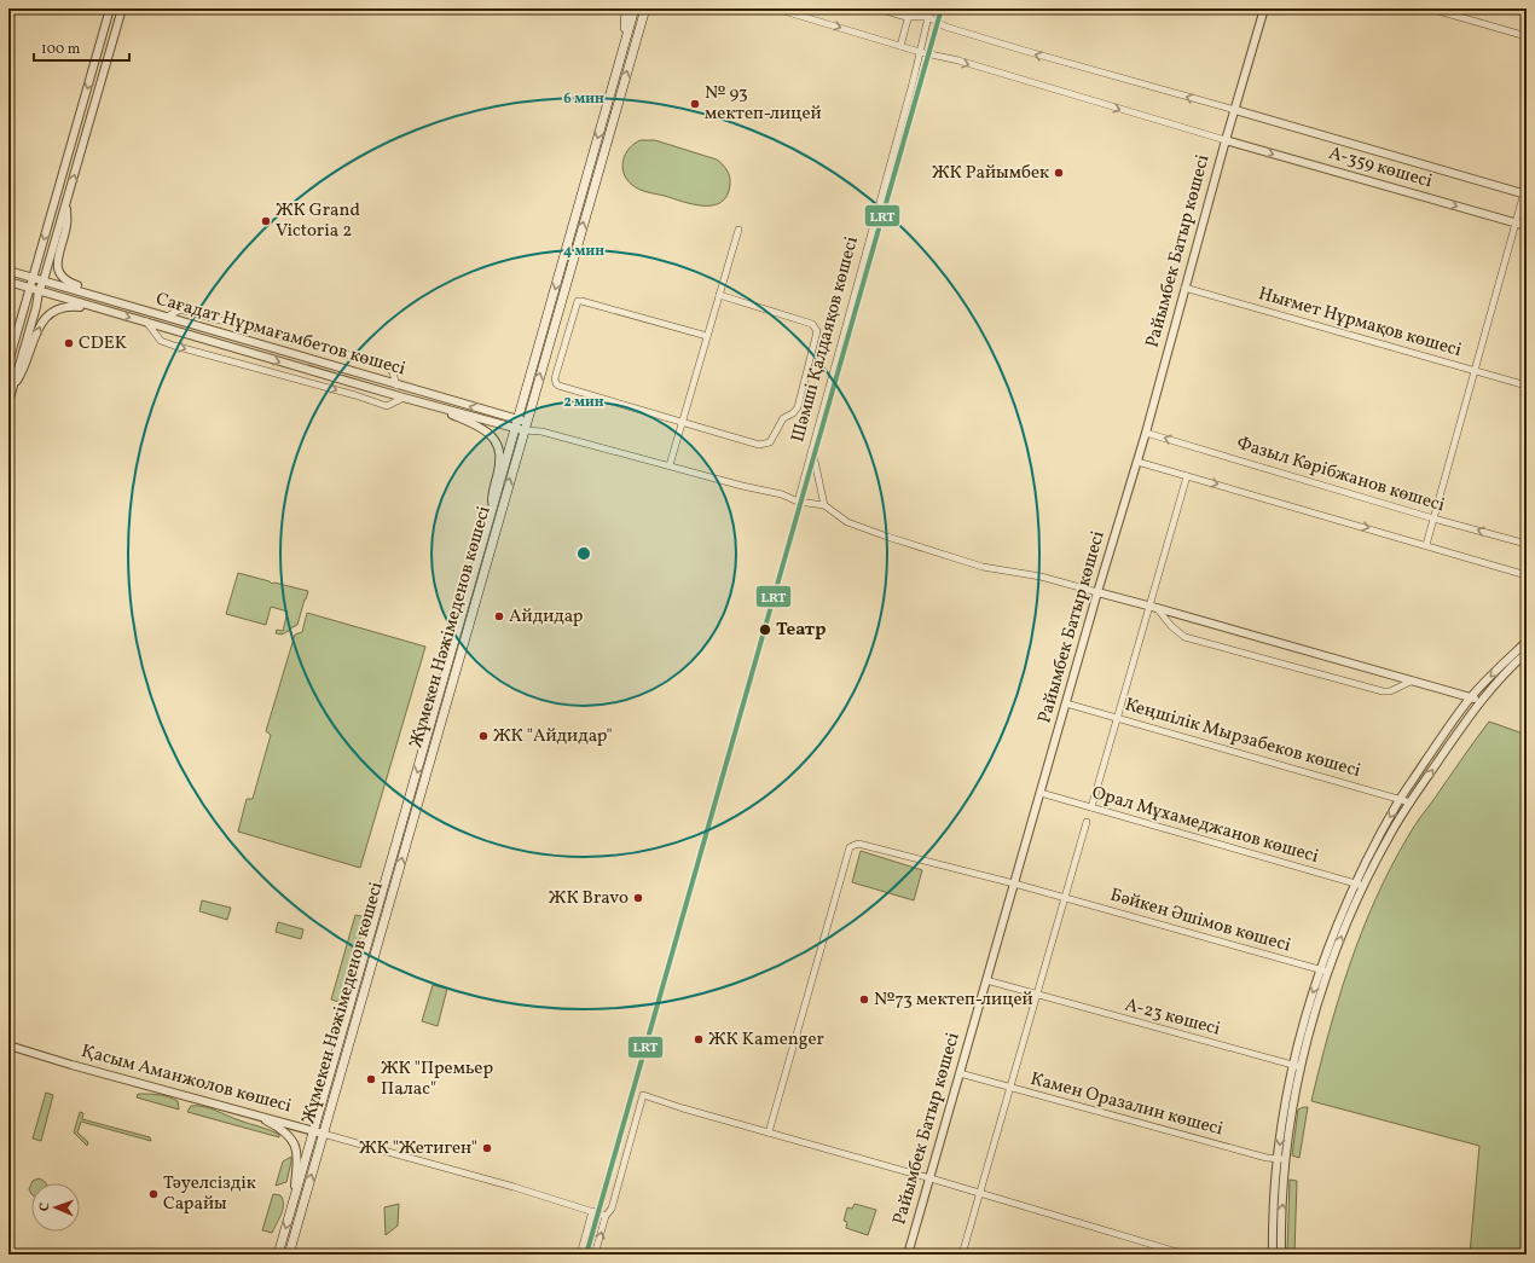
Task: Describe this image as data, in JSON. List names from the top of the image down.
{
  "streets": {
    "main road": ["Жұмекен Нәжімеденов көшесі"],
    "street": [
      "А-359 көшесі",
      "Райымбек Батыр көшесі",
      "Нығмет Нұрмақов көшесі",
      "Сағадат Нұрмағамбетов көшесі",
      "Шәмші Қалдаяқов көшесі",
      "Фазыл Кәрібжанов көшесі",
      "Кеңшілік Мырзабеков көшесі",
      "Орал Мұхамеджанов көшесі",
      "Бәйкен Әшімов көшесі",
      "А-23 көшесі",
      "Қасым Аманжолов көшесі",
      "Камен Оразалин көшесі"
    ]
  },
  "crossings": [
    ["А-359 көшесі", "Райымбек Батыр көшесі"],
    ["Райымбек Батыр көшесі", "Нығмет Нұрмақов көшесі"],
    ["Райымбек Батыр көшесі", "Фазыл Кәрібжанов көшесі"],
    ["Райымбек Батыр көшесі", "Кеңшілік Мырзабеков көшесі"],
    ["Райымбек Батыр көшесі", "Орал Мұхамеджанов көшесі"],
    ["Райымбек Батыр көшесі", "Бәйкен Әшімов көшесі"],
    ["Райымбек Батыр көшесі", "А-23 көшесі"],
    ["Райымбек Батыр көшесі", "Камен Оразалин көшесі"],
    ["Сағадат Нұрмағамбетов көшесі", "Шәмші Қалдаяқов көшесі"],
    ["Сағадат Нұрмағамбетов көшесі", "Жұмекен Нәжімеденов көшесі"],
    ["Жұмекен Нәжімеденов көшесі", "Қасым Аманжолов көшесі"]
  ],
  "places": [
    "№ 93 мектеп-лицей",
    "ЖК Райымбек",
    "ЖК Grand Victoria 2",
    "CDEK",
    "Айдидар",
    "Театр",
    "ЖК \"Айдидар\"",
    "ЖК Bravo",
    "№73 мектеп-лицей",
    "ЖК Kamenger",
    "ЖК \"Премьер Палас\"",
    "ЖК \"Жетиген\"",
    "Тәуелсіздік Сарайы"
  ],
  "lines": ["transit line LRT"],
  "scale_bar": "100 m",
  "north": "left",
  "rings": ["6 мин", "4 мин", "2 мин"]
}
